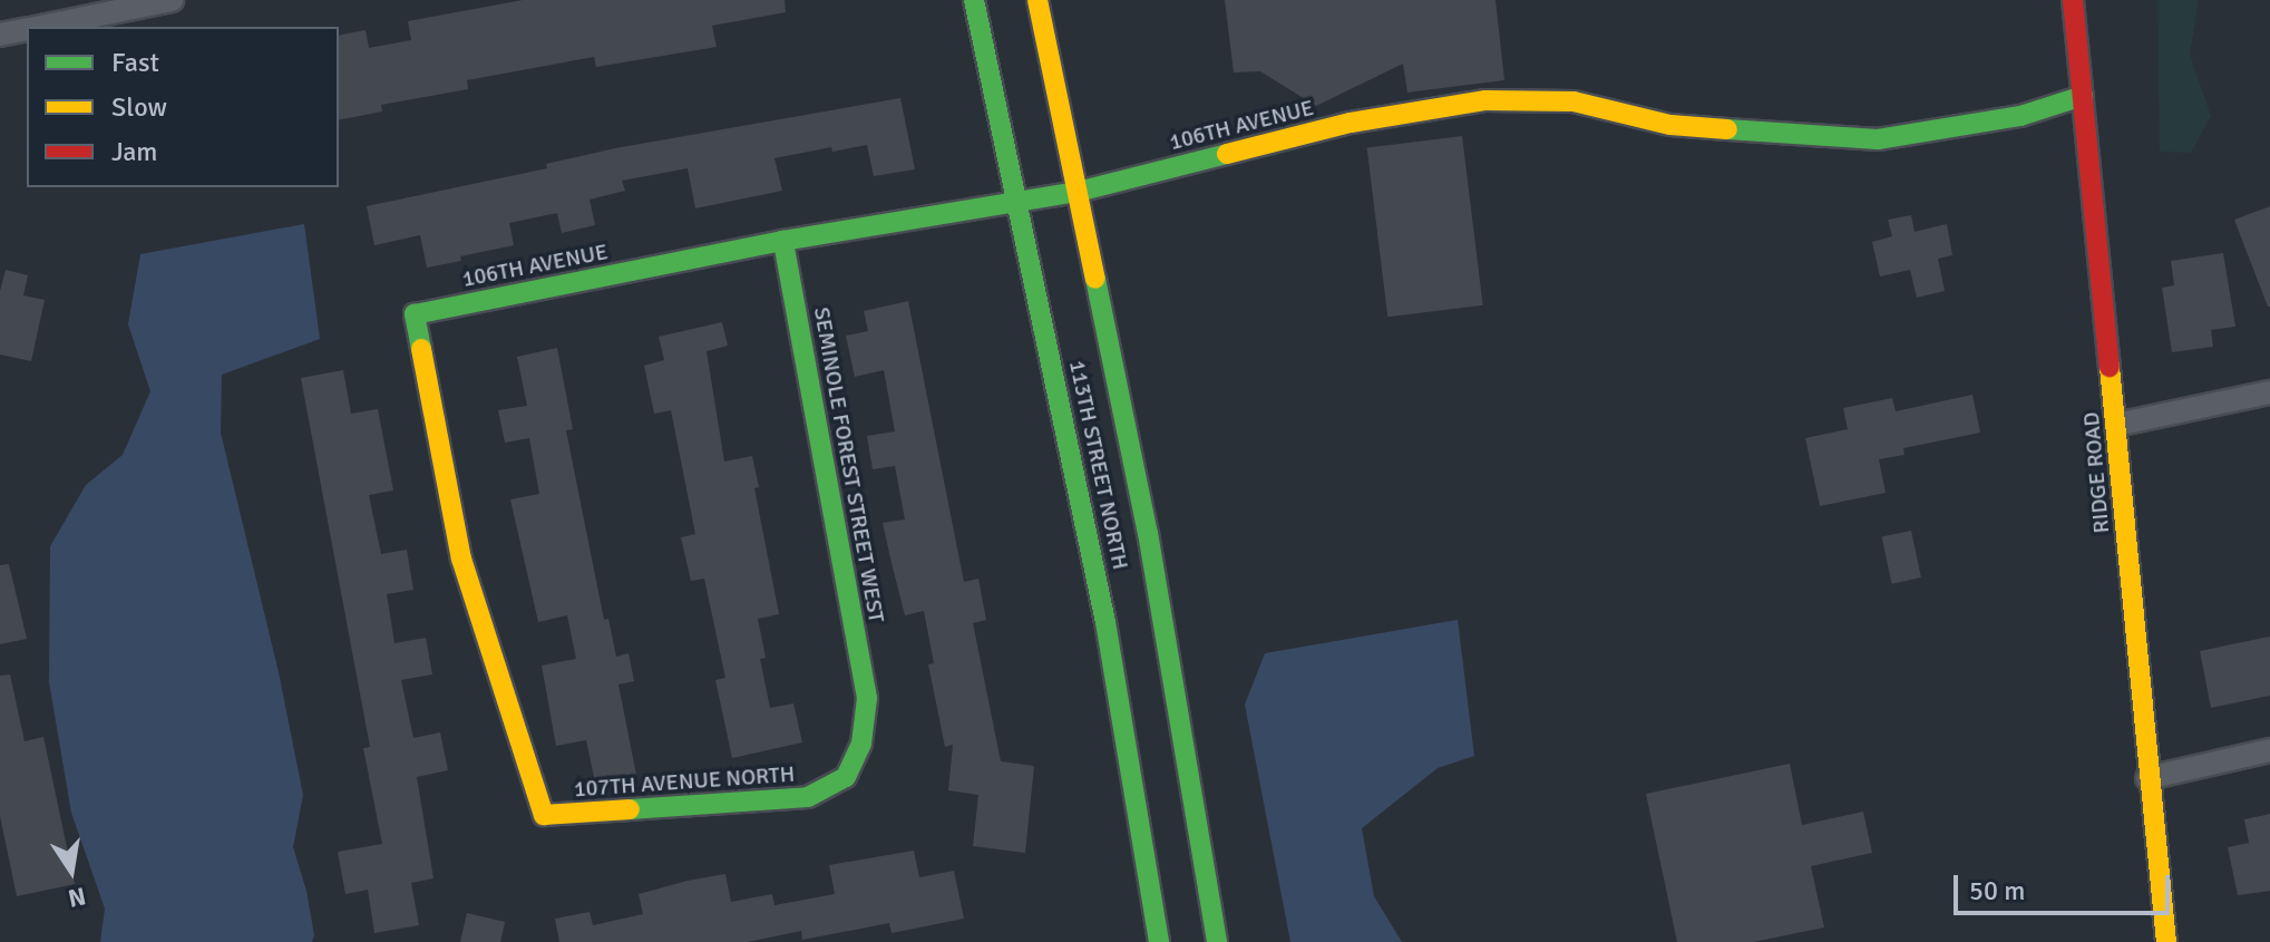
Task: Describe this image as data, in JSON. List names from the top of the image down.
{
  "streets": {
    "street": [
      "106TH AVENUE",
      "SEMINOLE FOREST STREET WEST",
      "113TH STREET NORTH",
      "RIDGE ROAD",
      "107TH AVENUE NORTH"
    ]
  },
  "crossings": [
    ["106TH AVENUE", "SEMINOLE FOREST STREET WEST"],
    ["106TH AVENUE", "113TH STREET NORTH"],
    ["106TH AVENUE", "RIDGE ROAD"],
    ["106TH AVENUE", "107TH AVENUE NORTH"],
    ["SEMINOLE FOREST STREET WEST", "107TH AVENUE NORTH"]
  ],
  "legend": ["Fast", "Slow", "Jam"],
  "scale_bar": "50 m",
  "north": "bottom"
}
